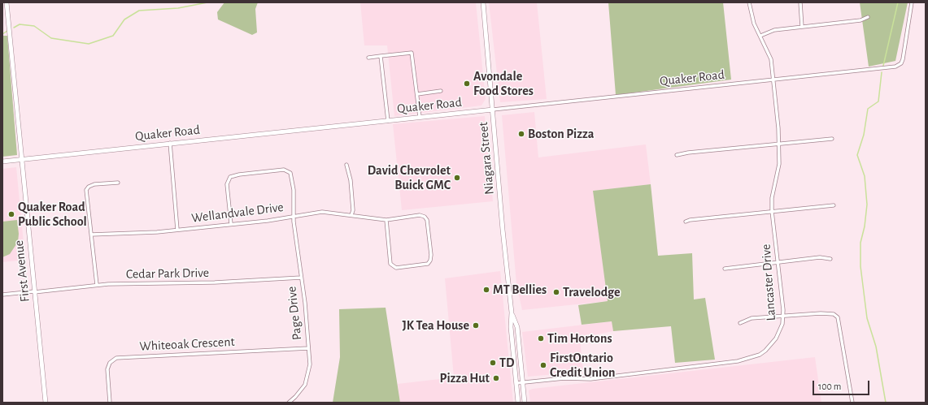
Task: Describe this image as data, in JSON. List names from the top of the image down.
{
  "streets": {
    "street": [
      "Quaker Road",
      "Niagara Street",
      "Wellandvale Drive",
      "First Avenue",
      "Cedar Park Drive",
      "Lancaster Drive",
      "Page Drive",
      "Whiteoak Crescent"
    ]
  },
  "crossings": [
    ["Quaker Road", "Niagara Street"],
    ["Quaker Road", "First Avenue"],
    ["Quaker Road", "Lancaster Drive"],
    ["Niagara Street", "Lancaster Drive"],
    ["Wellandvale Drive", "Page Drive"],
    ["First Avenue", "Cedar Park Drive"],
    ["Cedar Park Drive", "Page Drive"],
    ["Page Drive", "Whiteoak Crescent"]
  ],
  "places": [
    "Avondale Food Stores",
    "Boston Pizza",
    "David Chevrolet Buick GMC",
    "Quaker Road Public School",
    "MT Bellies",
    "Travelodge",
    "JK Tea House",
    "Tim Hortons",
    "TD",
    "FirstOntario Credit Union",
    "Pizza Hut"
  ],
  "scale_bar": "100 m"
}
